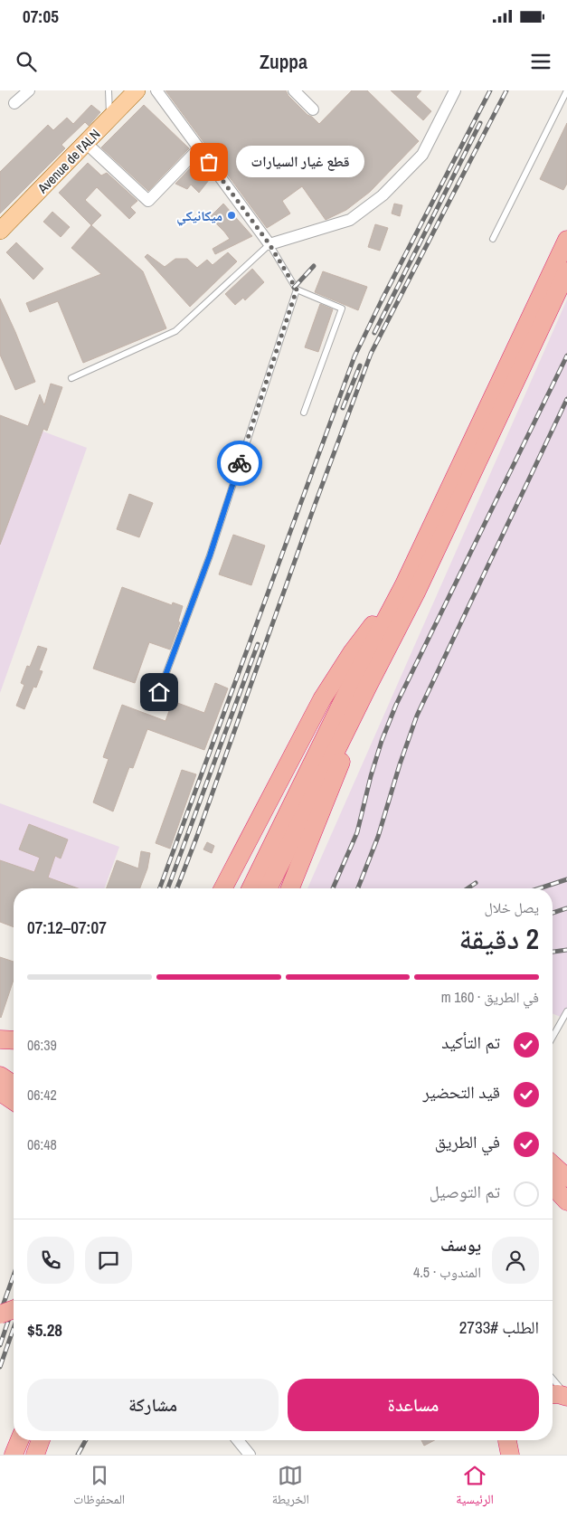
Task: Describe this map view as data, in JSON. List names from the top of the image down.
{
  "streets": {
    "main road": ["Avenue de l'ALN"]
  },
  "places": ["قطع غيار السيارات", "ميكانيكي"],
  "page": {
    "status": "07:05",
    "header": "Zuppa",
    "bubble": "قطع غيار السيارات",
    "heading": ["2 دقيقة", "يصل خلال", "07:07–07:12"],
    "panel": [
      "يوسف",
      "المندوب · 4.5",
      "الطلب #2733",
      "$5.28"
    ],
    "bar": "في الطريق · 160 m",
    "list": [
      ["تم التأكيد", "06:39"],
      ["قيد التحضير", "06:42"],
      ["في الطريق", "06:48"],
      "تم التوصيل"
    ],
    "buttons": ["مساعدة", "مشاركة"],
    "tabs": ["الرئيسية", "الخريطة", "المحفوظات"]
  }
}
